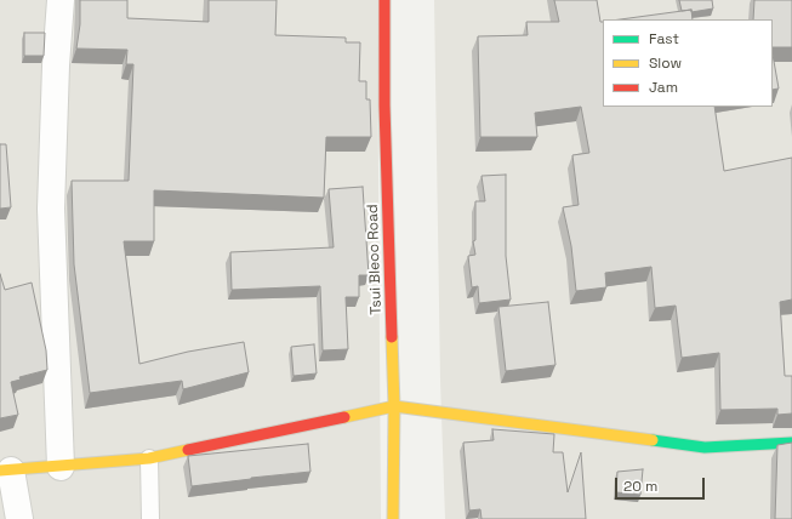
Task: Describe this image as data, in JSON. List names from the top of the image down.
{
  "streets": {
    "street": ["Tsui Bleoo Road"]
  },
  "legend": ["Fast", "Slow", "Jam"],
  "scale_bar": "20 m"
}
